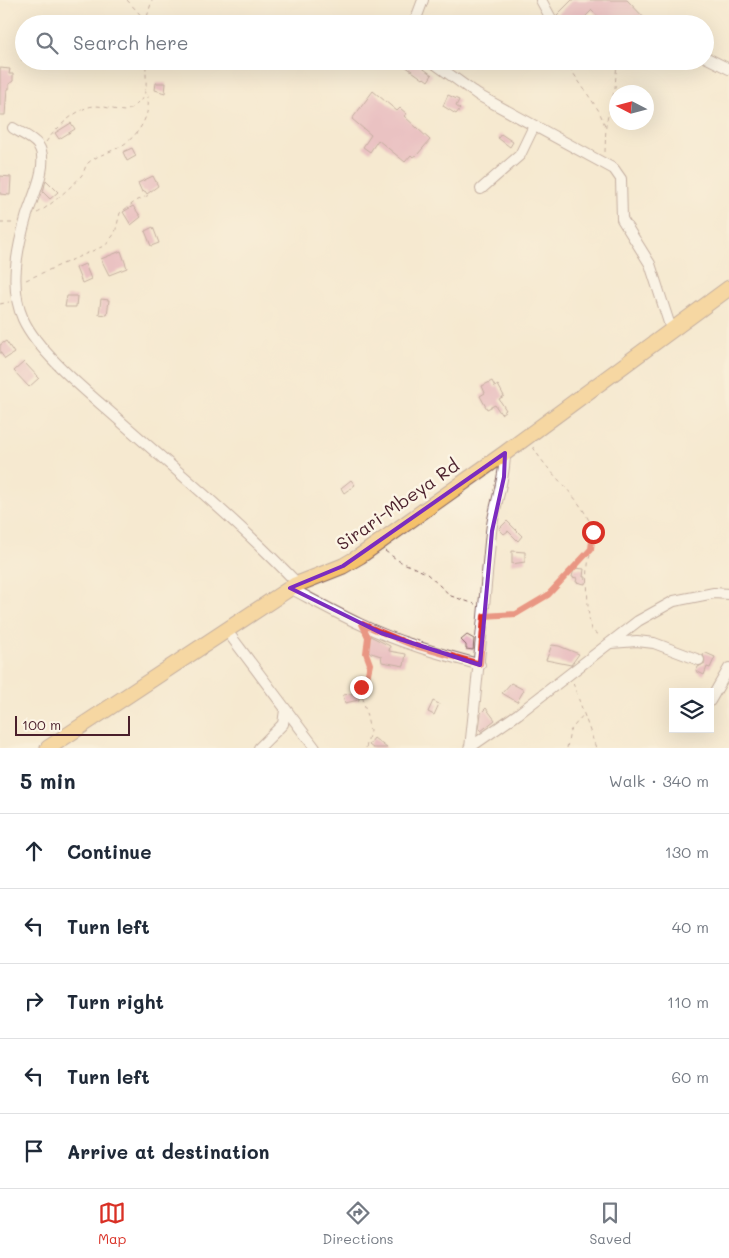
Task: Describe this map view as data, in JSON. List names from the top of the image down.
{
  "streets": {
    "highway": ["Sirari-Mbeya Rd"]
  },
  "scale_bar": "100 m",
  "north": "left",
  "page": {
    "search": "Search here",
    "scale": "100 m",
    "heading": ["5 min", "Walk · 340 m"],
    "list": [
      ["Continue", "130 m"],
      ["Turn left", "40 m"],
      ["Turn right", "110 m"],
      ["Turn left", "60 m"],
      "Arrive at destination"
    ],
    "nav": ["Map", "Directions", "Saved"]
  }
}
